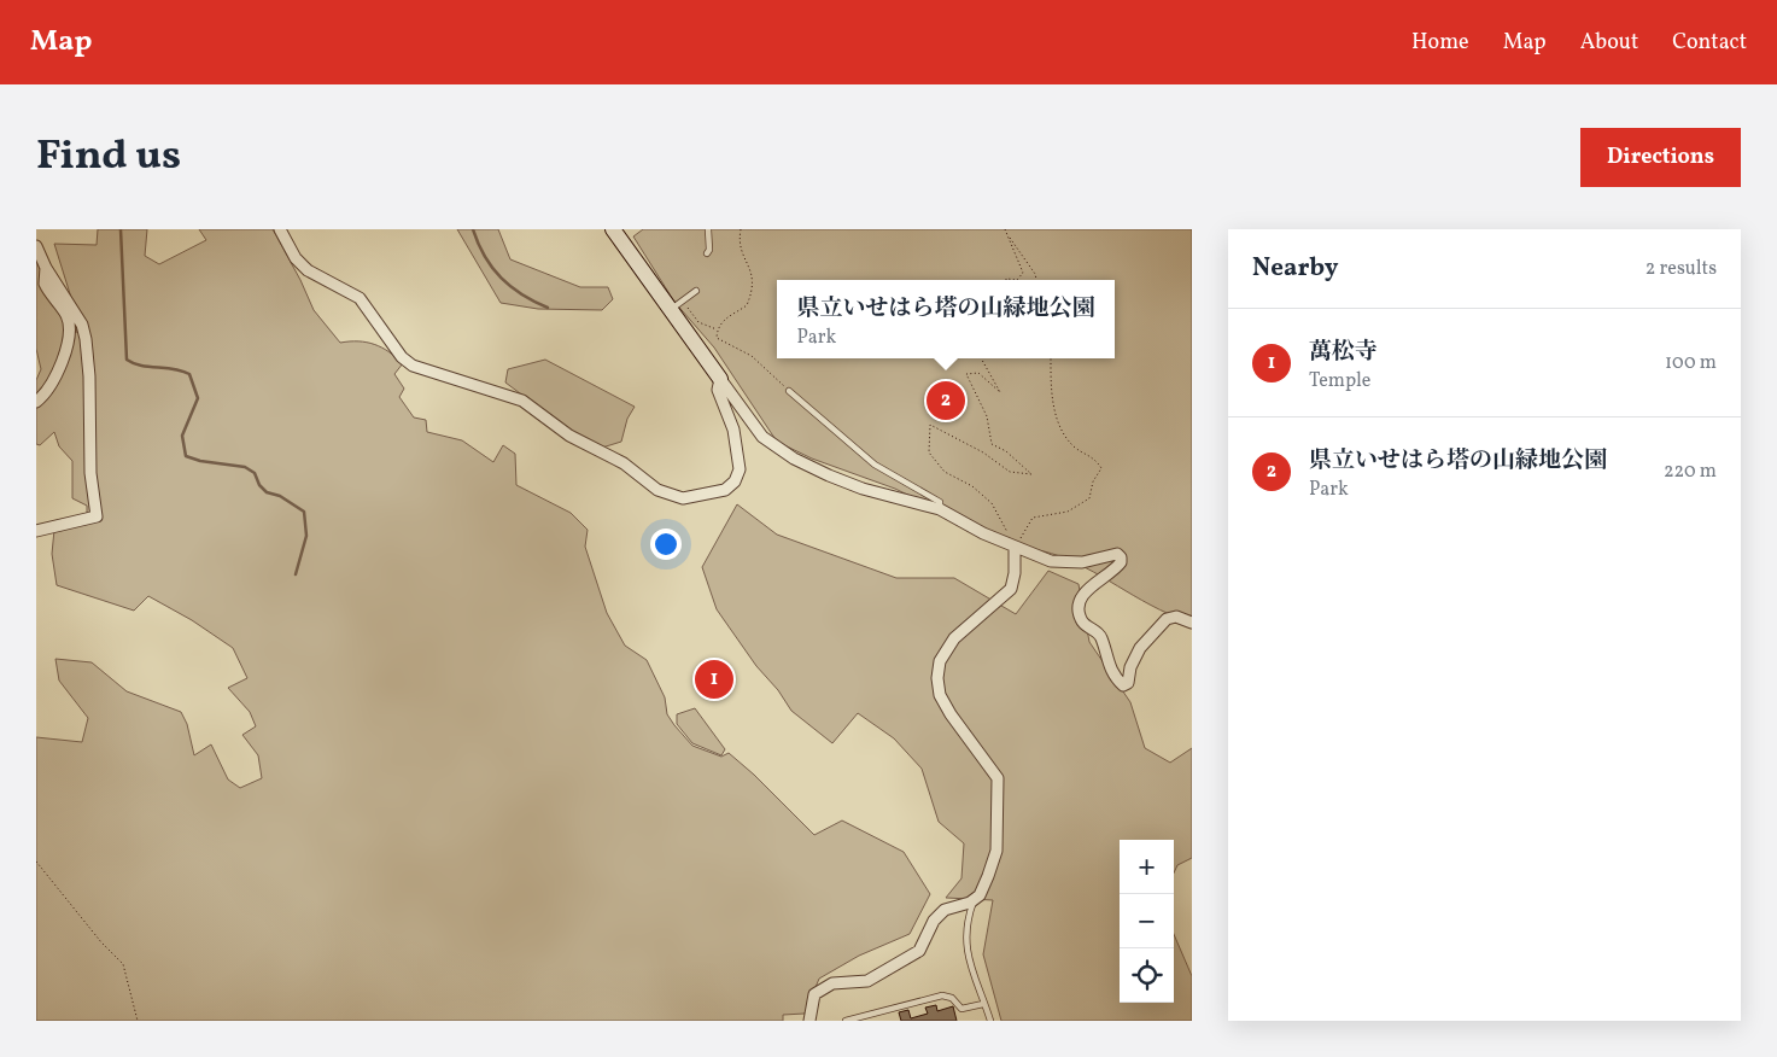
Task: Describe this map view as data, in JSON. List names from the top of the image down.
{
  "page": {
    "header": "Map",
    "nav": [
      "Home",
      "Map",
      "About",
      "Contact"
    ],
    "title": "Find us",
    "buttons": "Directions",
    "heading": ["Nearby", "2 results"],
    "popup": ["県立いせはら塔の山緑地公園", "Park"],
    "list": [
      {
        "mark": "1",
        "name": "萬松寺",
        "note": "Temple",
        "value": "100 m"
      },
      {
        "mark": "2",
        "name": "県立いせはら塔の山緑地公園",
        "note": "Park",
        "value": "220 m"
      }
    ],
    "pins": ["2", "1"],
    "map_buttons": ["+", "−"]
  }
}
